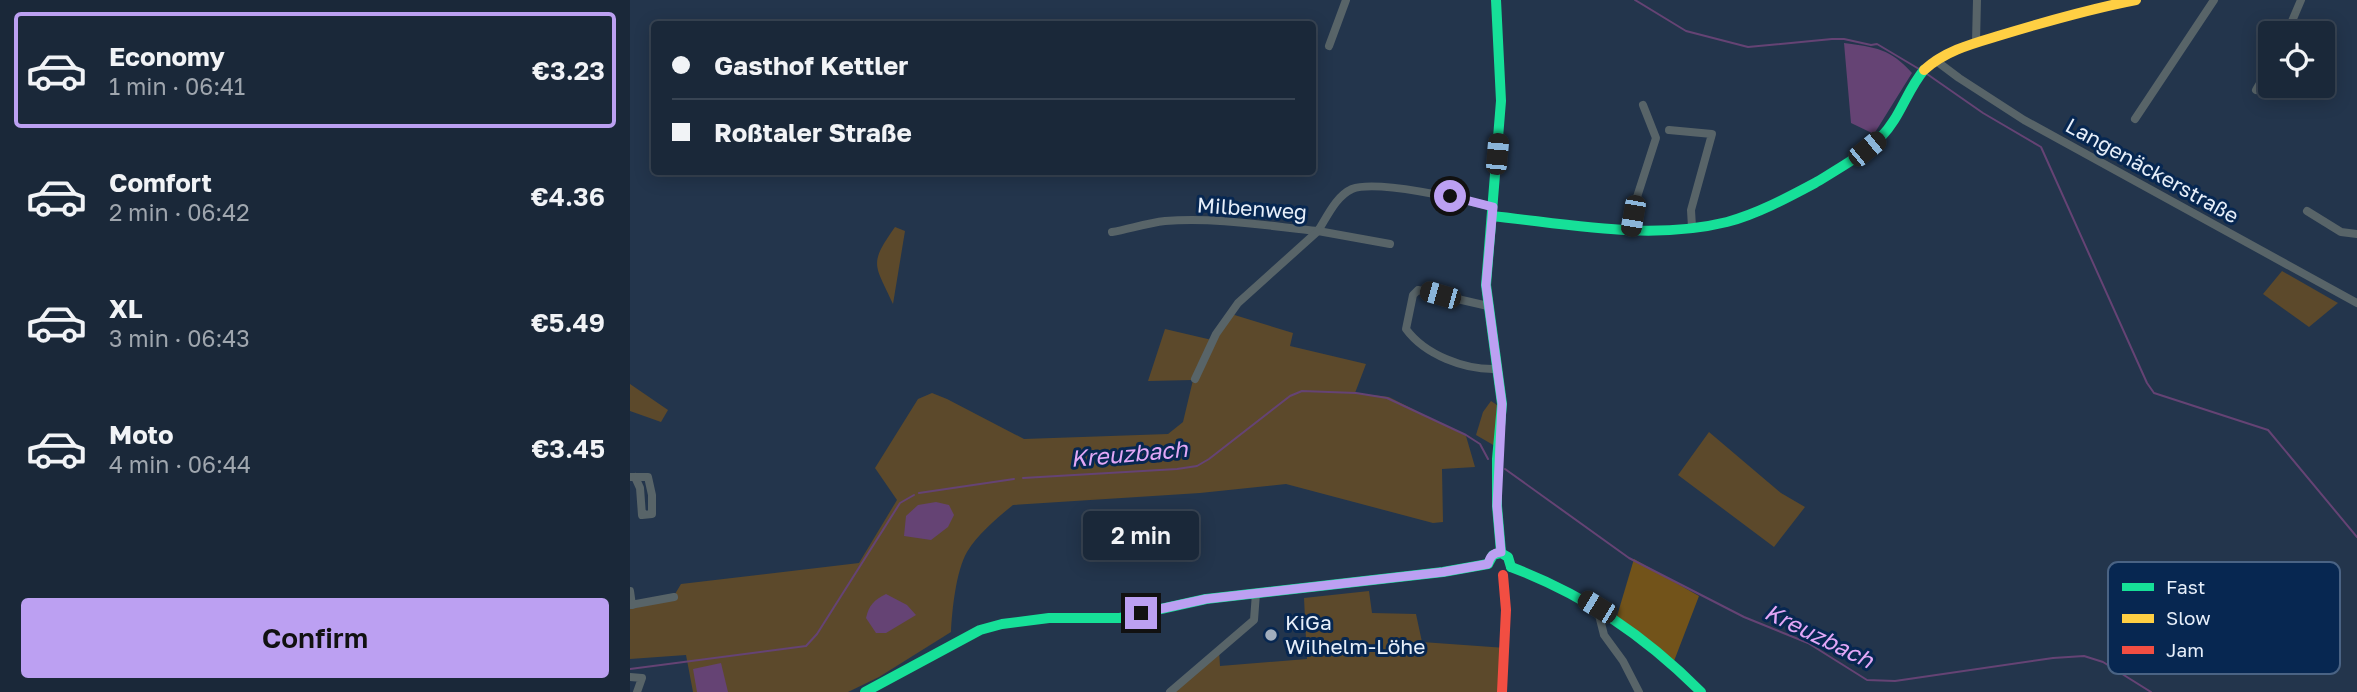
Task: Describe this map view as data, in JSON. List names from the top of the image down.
{
  "streets": {
    "street": ["Langenäckerstraße", "Milbenweg"]
  },
  "water": ["Kreuzbach"],
  "places": ["KiGa Wilhelm-Löhe"],
  "legend": ["Fast", "Slow", "Jam"],
  "page": {
    "list": [
      {
        "name": "Economy",
        "note": "1 min · 06:41",
        "value": "€3.23"
      },
      {
        "name": "Comfort",
        "note": "2 min · 06:42",
        "value": "€4.36"
      },
      {
        "name": "XL",
        "note": "3 min · 06:43",
        "value": "€5.49"
      },
      {
        "name": "Moto",
        "note": "4 min · 06:44",
        "value": "€3.45"
      }
    ],
    "banner": ["Gasthof Kettler", "Roßtaler Straße"],
    "bubble": "2 min",
    "buttons": "Confirm"
  }
}
